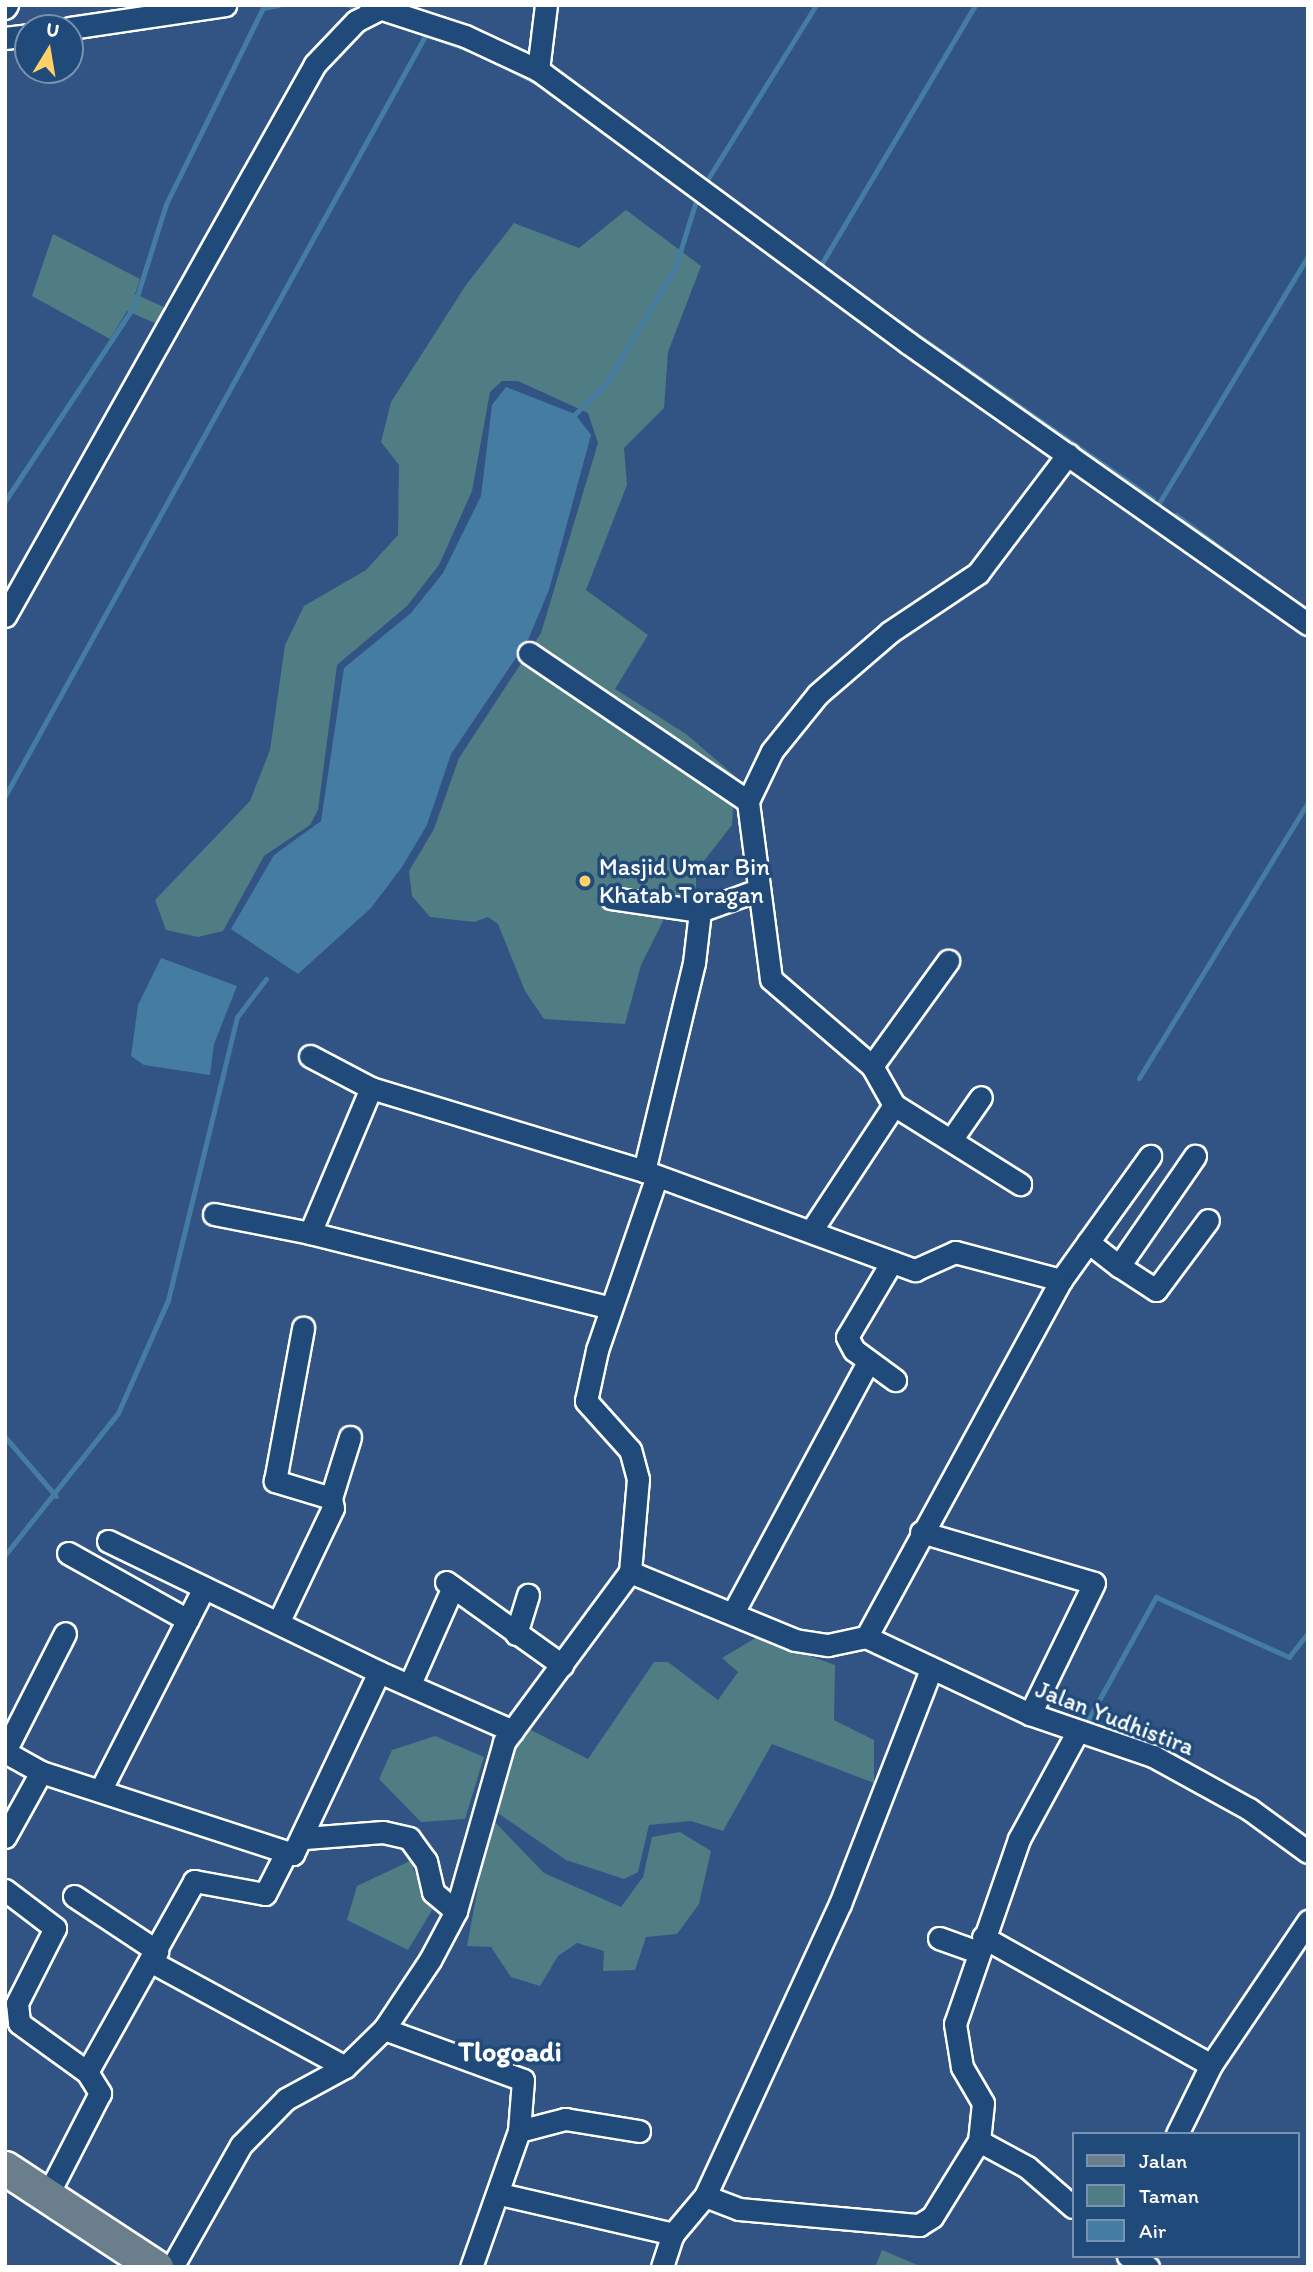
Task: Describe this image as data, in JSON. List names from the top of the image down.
{
  "streets": {
    "street": ["Jalan Yudhistira"]
  },
  "districts": ["Tlogoadi"],
  "places": ["Masjid Umar Bin Khatab Toragan"],
  "legend": ["Jalan", "Taman", "Air"],
  "north": "top"
}
